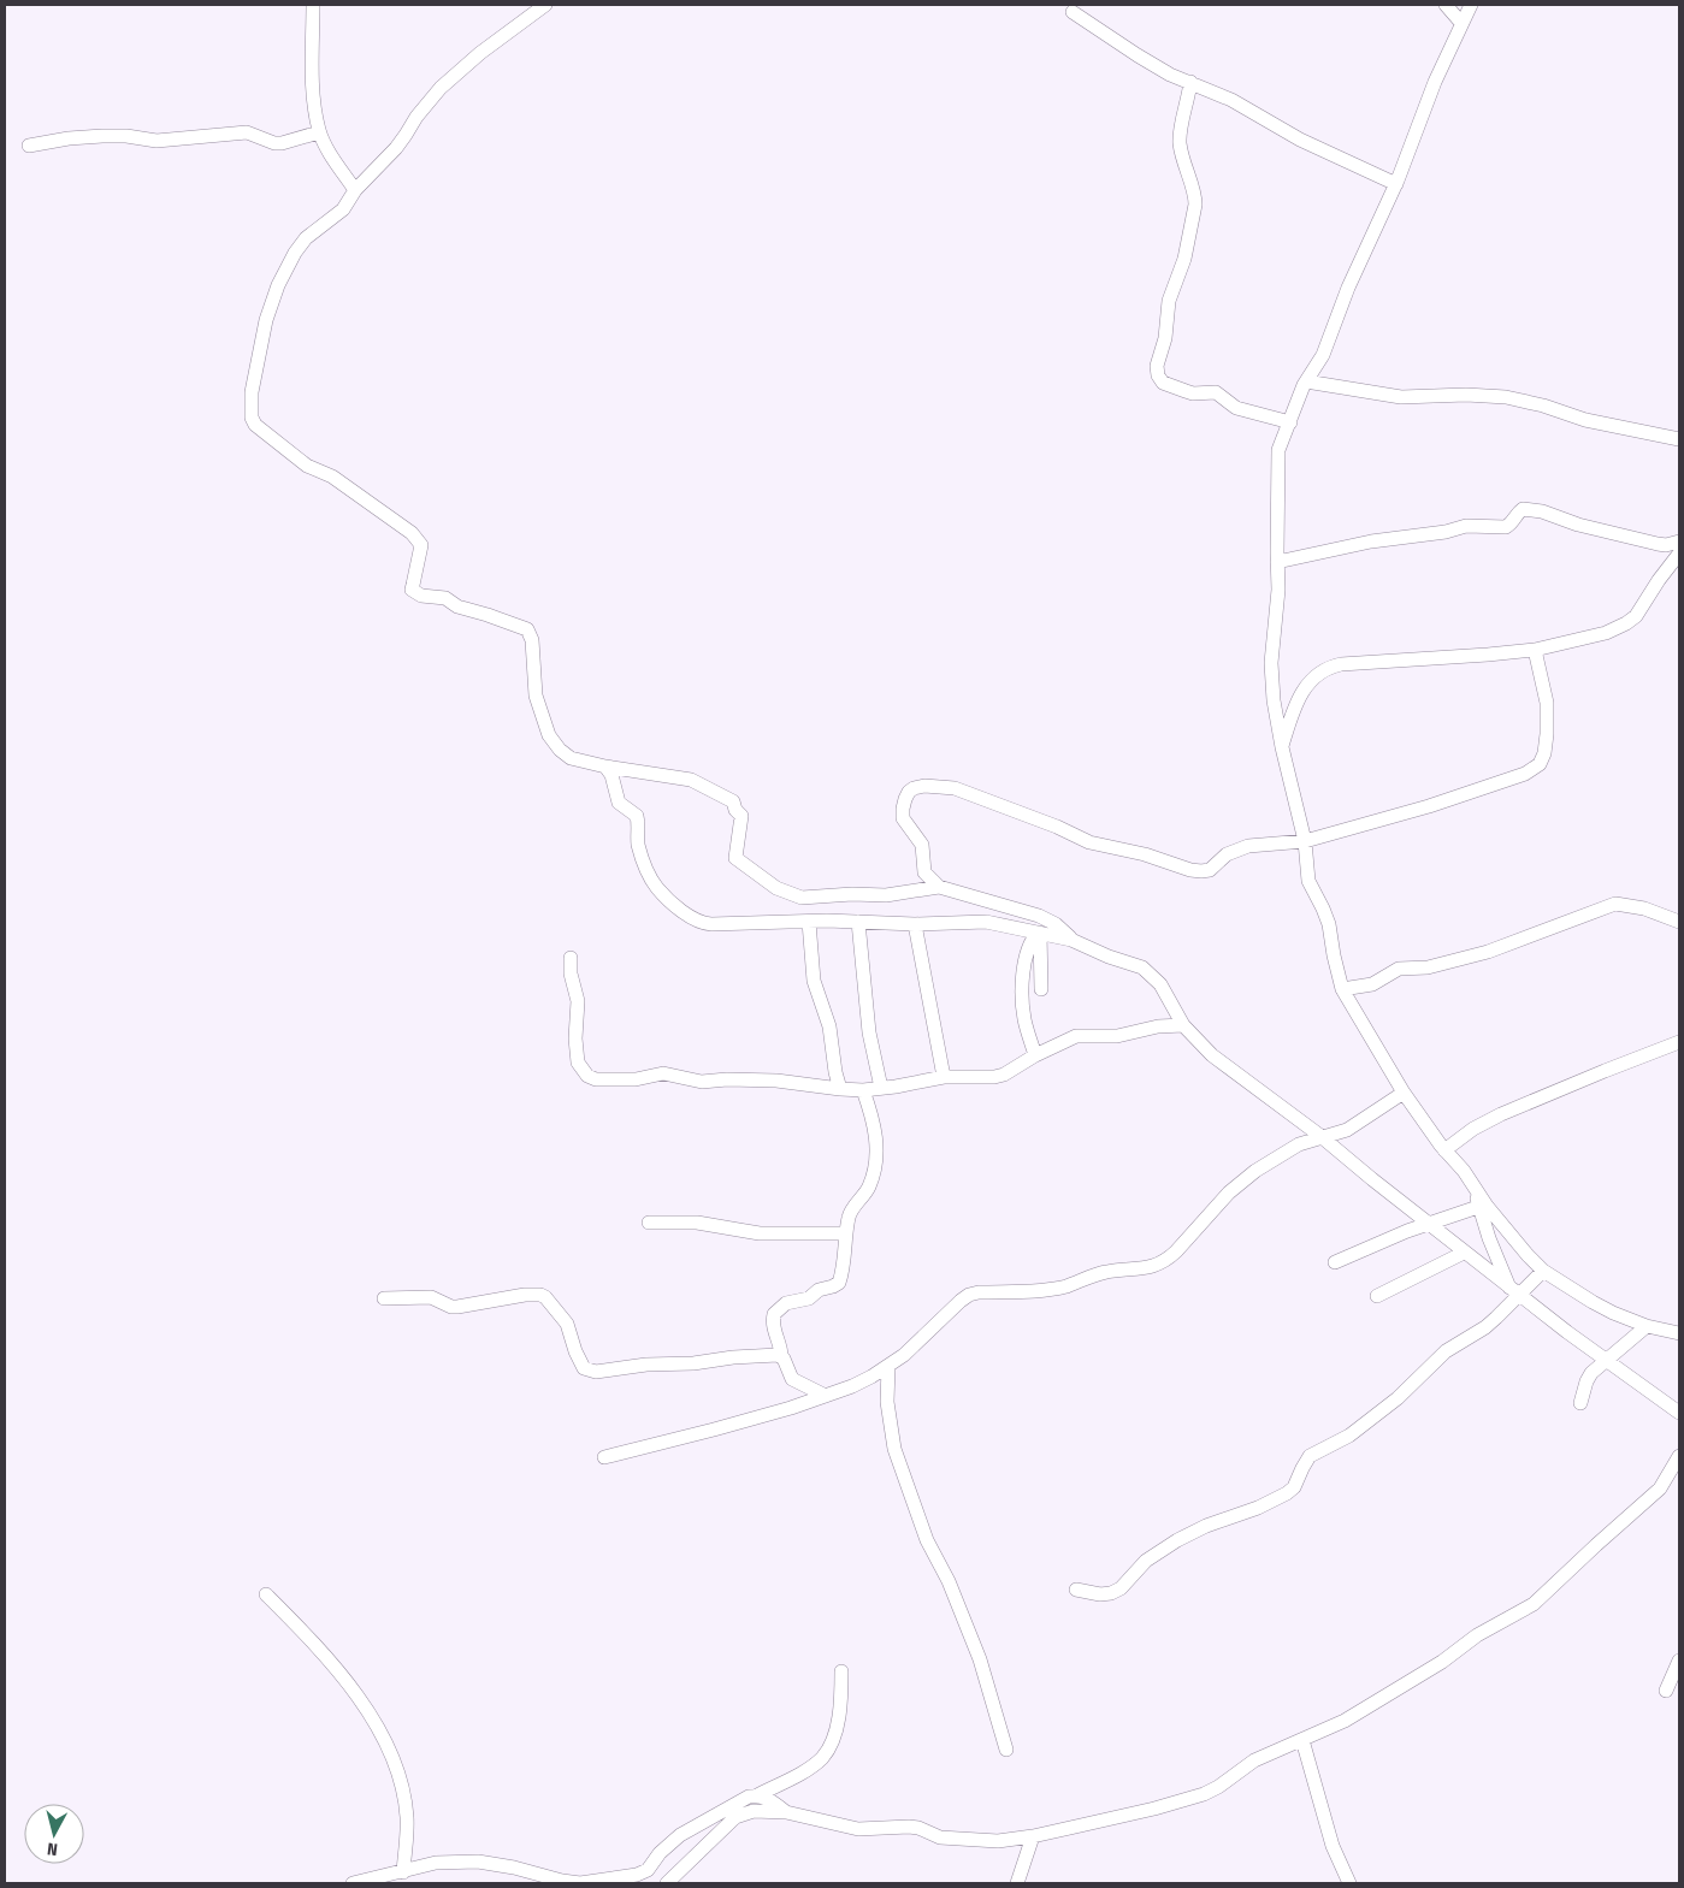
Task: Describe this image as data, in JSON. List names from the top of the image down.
{
  "north": "bottom"
}
